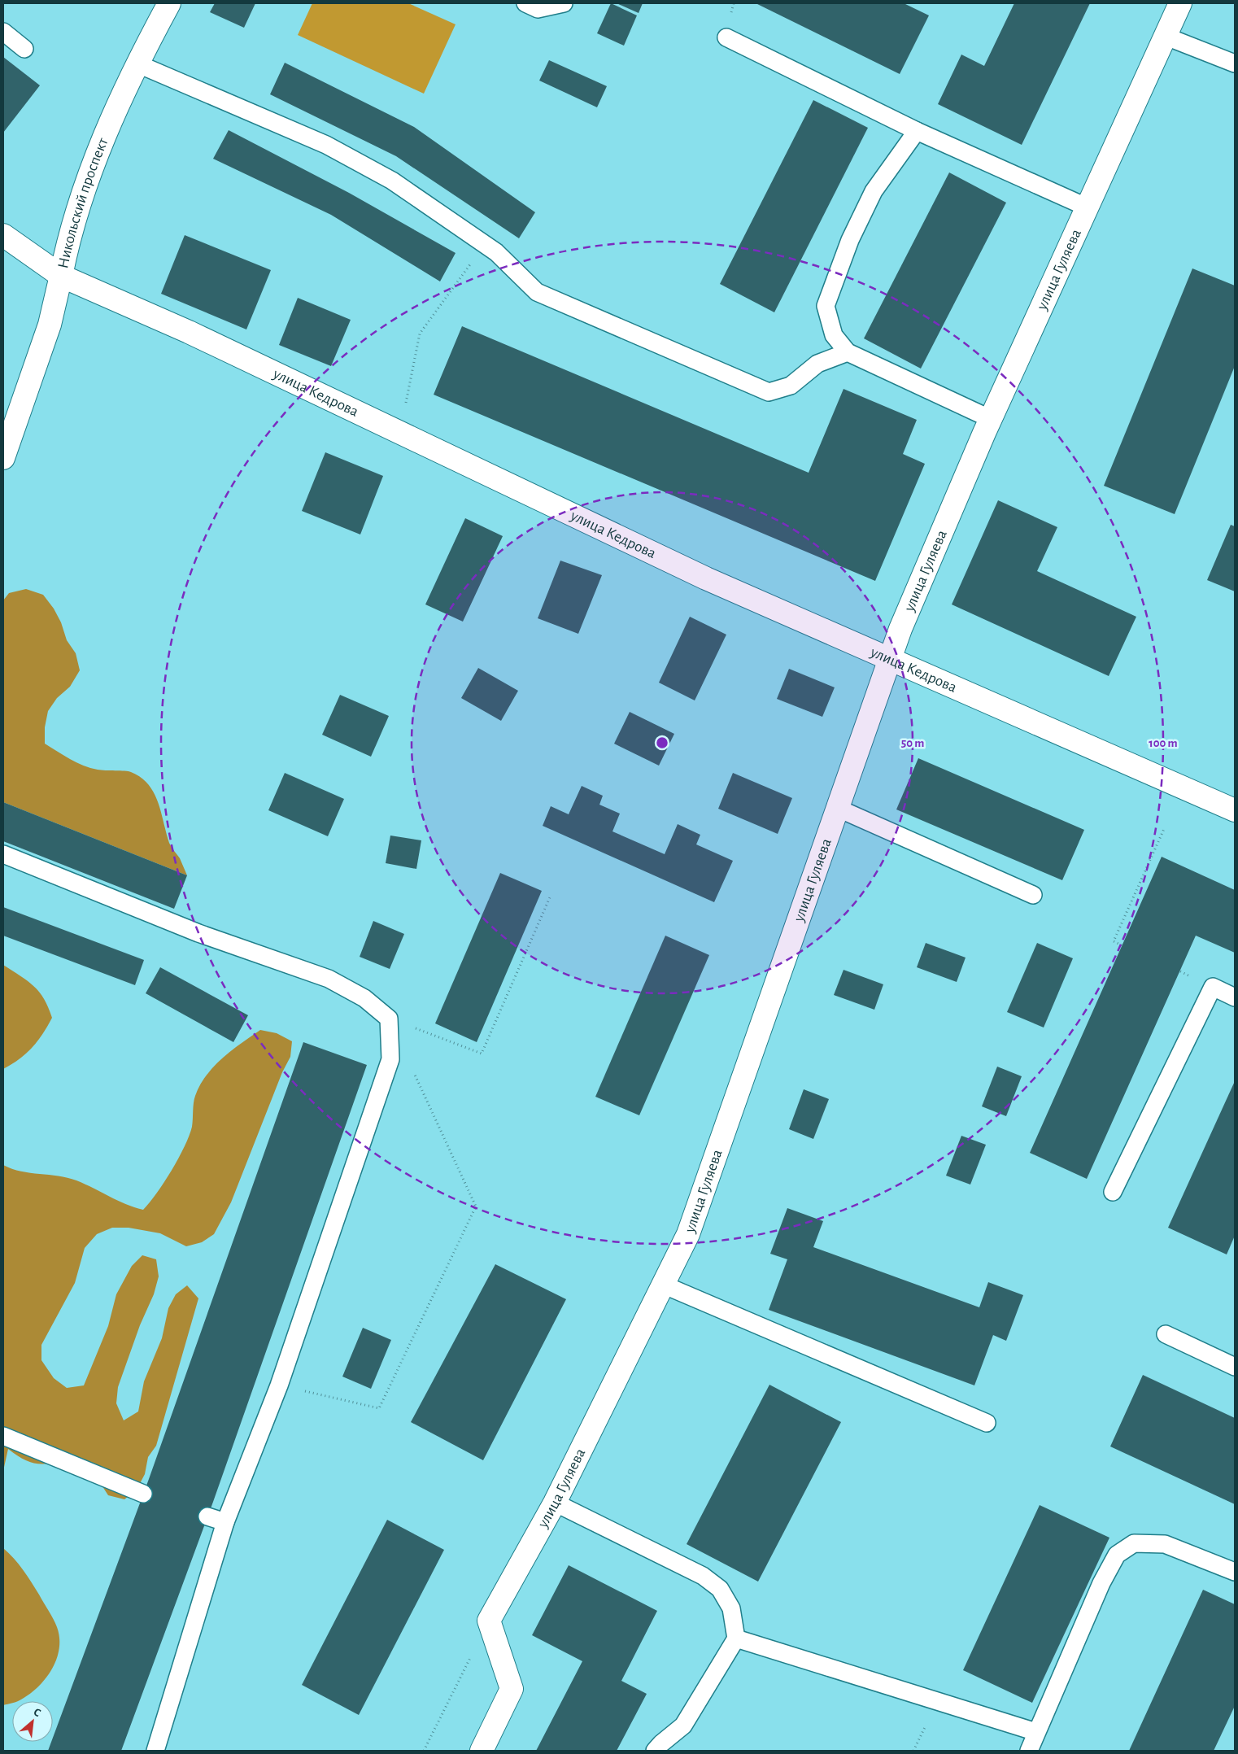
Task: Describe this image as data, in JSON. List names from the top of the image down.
{
  "streets": {
    "street": ["Никольский проспект", "улица Гуляева", "улица Кедрова"]
  },
  "crossings": [
    ["Никольский проспект", "улица Кедрова"],
    ["улица Гуляева", "улица Кедрова"]
  ],
  "north": "top right",
  "rings": ["50 m", "100 m"]
}
